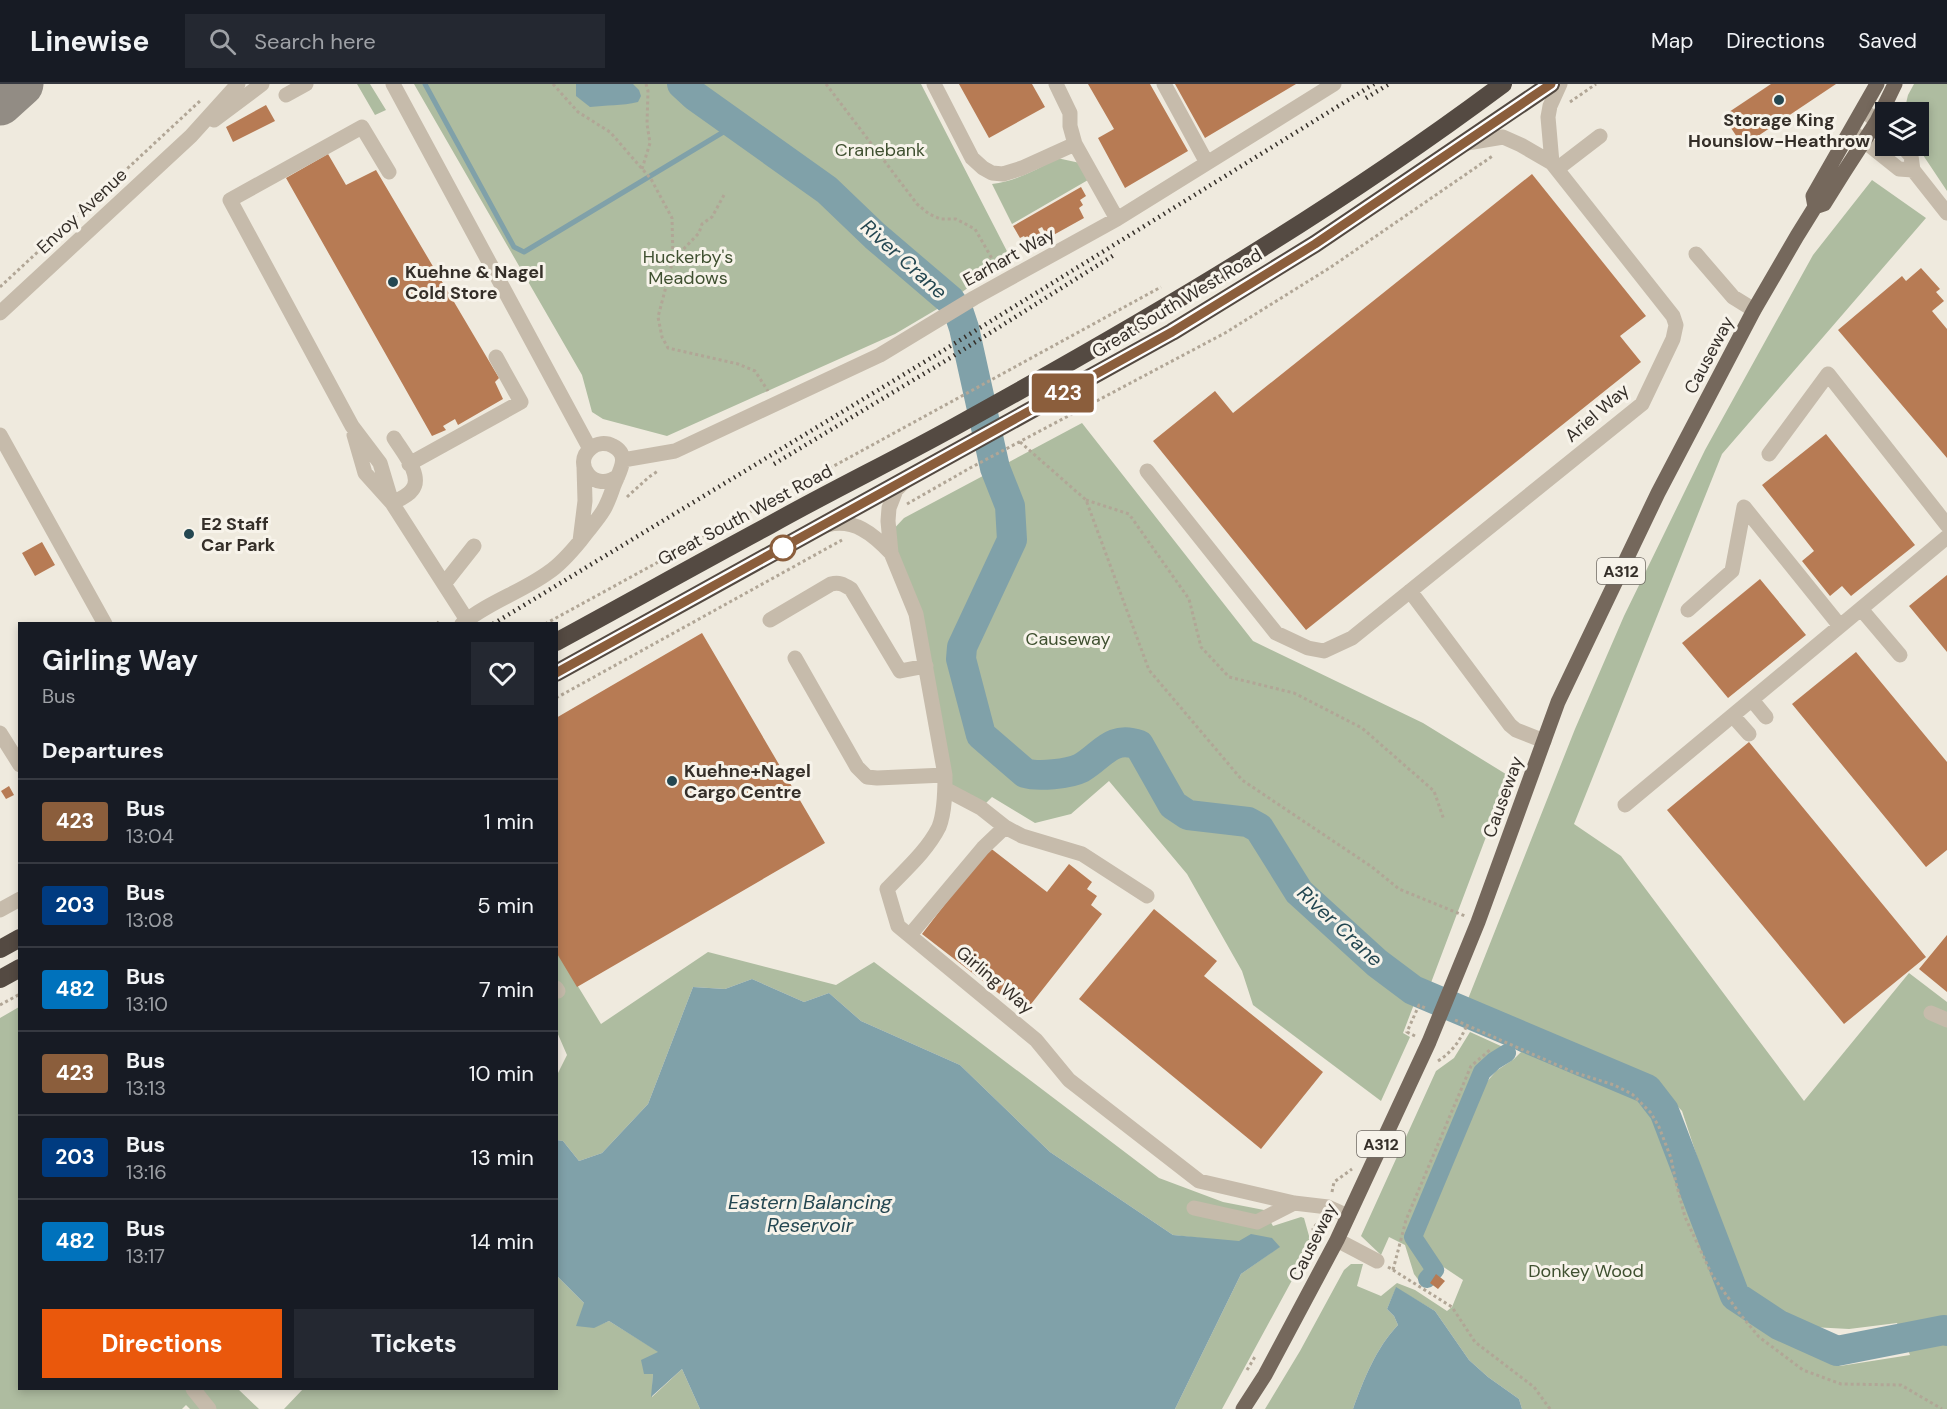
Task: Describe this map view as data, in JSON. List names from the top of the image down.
{
  "streets": {
    "highway": ["Great South West Road"],
    "main road": ["Causeway", "A312"],
    "street": [
      "Envoy Avenue",
      "Earhart Way",
      "Ariel Way",
      "Girling Way"
    ]
  },
  "crossings": [
    ["Great South West Road", "Ariel Way"],
    ["Great South West Road", "Girling Way"],
    ["Causeway", "Girling Way"]
  ],
  "water": ["River Crane", "Eastern Balancing Reservoir"],
  "parks": [
    "Cranebank",
    "Huckerby's Meadows",
    "Causeway",
    "Donkey Wood"
  ],
  "places": [
    "Storage King Hounslow-Heathrow",
    "Kuehne & Nagel Cold Store",
    "E2 Staff Car Park",
    "Kuehne+Nagel Cargo Centre"
  ],
  "lines": ["bus line 423"],
  "page": {
    "header": "Linewise",
    "search": "Search here",
    "nav": ["Map", "Directions", "Saved"],
    "on_map": "423",
    "heading": [
      ["Girling Way", "Bus"],
      "Departures"
    ],
    "list": [
      {
        "mark": "423",
        "name": "Bus",
        "note": "13:04",
        "value": "1 min"
      },
      {
        "mark": "203",
        "name": "Bus",
        "note": "13:08",
        "value": "5 min"
      },
      {
        "mark": "482",
        "name": "Bus",
        "note": "13:10",
        "value": "7 min"
      },
      {
        "mark": "423",
        "name": "Bus",
        "note": "13:13",
        "value": "10 min"
      },
      {
        "mark": "203",
        "name": "Bus",
        "note": "13:16",
        "value": "13 min"
      },
      {
        "mark": "482",
        "name": "Bus",
        "note": "13:17",
        "value": "14 min"
      }
    ],
    "buttons": ["Directions", "Tickets"]
  }
}
